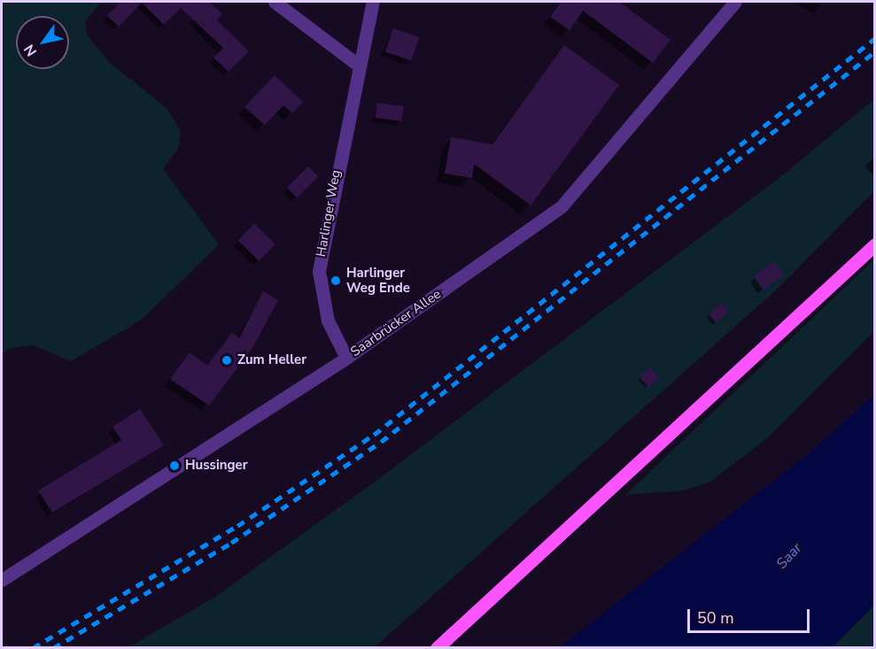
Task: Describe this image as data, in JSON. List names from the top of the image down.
{
  "streets": {
    "street": ["Harlinger Weg", "Saarbrücker Allee"]
  },
  "crossings": [
    ["Harlinger Weg", "Saarbrücker Allee"]
  ],
  "water": ["Saar"],
  "places": ["Harlinger Weg Ende", "Zum Heller", "Hussinger"],
  "scale_bar": "50 m",
  "north": "bottom left"
}
